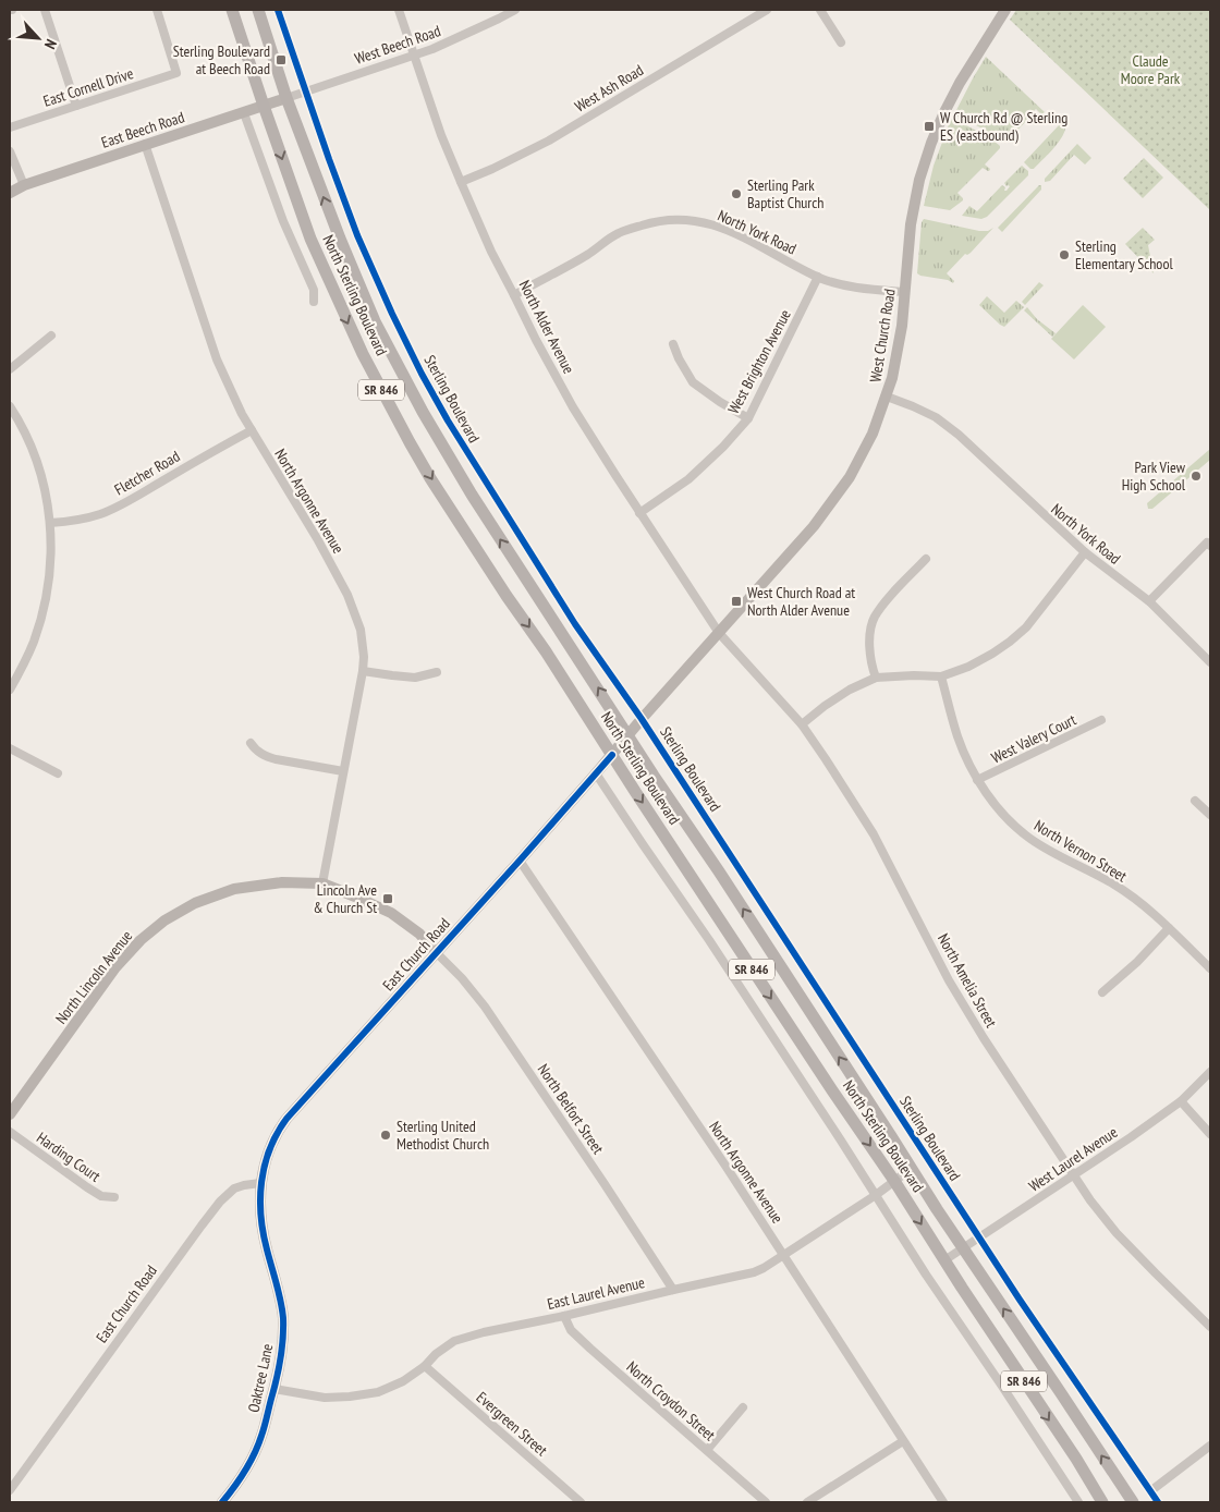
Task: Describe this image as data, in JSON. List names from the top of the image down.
{
  "streets": {
    "main road": ["North Sterling Boulevard", "SR 846"],
    "street": [
      "West Beech Road",
      "East Cornell Drive",
      "West Ash Road",
      "East Beech Road",
      "North York Road",
      "North Alder Avenue",
      "West Church Road",
      "West Brighton Avenue",
      "Sterling Boulevard",
      "Fletcher Road",
      "North Argonne Avenue",
      "West Valery Court",
      "North Vernon Street",
      "East Church Road",
      "North Lincoln Avenue",
      "North Amelia Street",
      "North Belfort Street",
      "Harding Court",
      "West Laurel Avenue",
      "East Laurel Avenue",
      "Oaktree Lane",
      "North Croydon Street",
      "Evergreen Street"
    ]
  },
  "crossings": [
    ["West Beech Road", "East Beech Road"],
    ["West Beech Road", "North Sterling Boulevard"],
    ["West Beech Road", "North Alder Avenue"],
    ["West Beech Road", "Sterling Boulevard"],
    ["West Ash Road", "North Alder Avenue"],
    ["East Beech Road", "North Sterling Boulevard"],
    ["East Beech Road", "North Argonne Avenue"],
    ["North York Road", "North Alder Avenue"],
    ["North York Road", "West Church Road"],
    ["North York Road", "West Brighton Avenue"],
    ["North Sterling Boulevard", "West Church Road"],
    ["North Sterling Boulevard", "East Church Road"],
    ["North Sterling Boulevard", "West Laurel Avenue"],
    ["North Sterling Boulevard", "East Laurel Avenue"],
    ["North Alder Avenue", "West Church Road"],
    ["North Alder Avenue", "West Brighton Avenue"],
    ["North Alder Avenue", "North Amelia Street"],
    ["West Church Road", "Sterling Boulevard"],
    ["West Church Road", "East Church Road"],
    ["West Church Road", "North Amelia Street"],
    ["Sterling Boulevard", "West Laurel Avenue"],
    ["Fletcher Road", "North Argonne Avenue"],
    ["North Argonne Avenue", "East Church Road"],
    ["North Argonne Avenue", "North Lincoln Avenue"],
    ["North Argonne Avenue", "East Laurel Avenue"],
    ["West Valery Court", "North Vernon Street"],
    ["East Church Road", "North Lincoln Avenue"],
    ["East Church Road", "North Belfort Street"],
    ["East Church Road", "Oaktree Lane"],
    ["North Lincoln Avenue", "North Belfort Street"],
    ["North Amelia Street", "West Laurel Avenue"],
    ["North Belfort Street", "East Laurel Avenue"],
    ["East Laurel Avenue", "Oaktree Lane"],
    ["East Laurel Avenue", "North Croydon Street"],
    ["East Laurel Avenue", "Evergreen Street"]
  ],
  "parks": ["Claude Moore Park"],
  "places": {
    "transit": [
      "Sterling Boulevard at Beech Road",
      "W Church Rd @ Sterling ES (eastbound)",
      "West Church Road at North Alder Avenue",
      "Lincoln Ave & Church St"
    ],
    "other": [
      "Sterling Park Baptist Church",
      "Sterling Elementary School",
      "Park View High School",
      "Sterling United Methodist Church"
    ]
  },
  "north": "bottom right"
}
